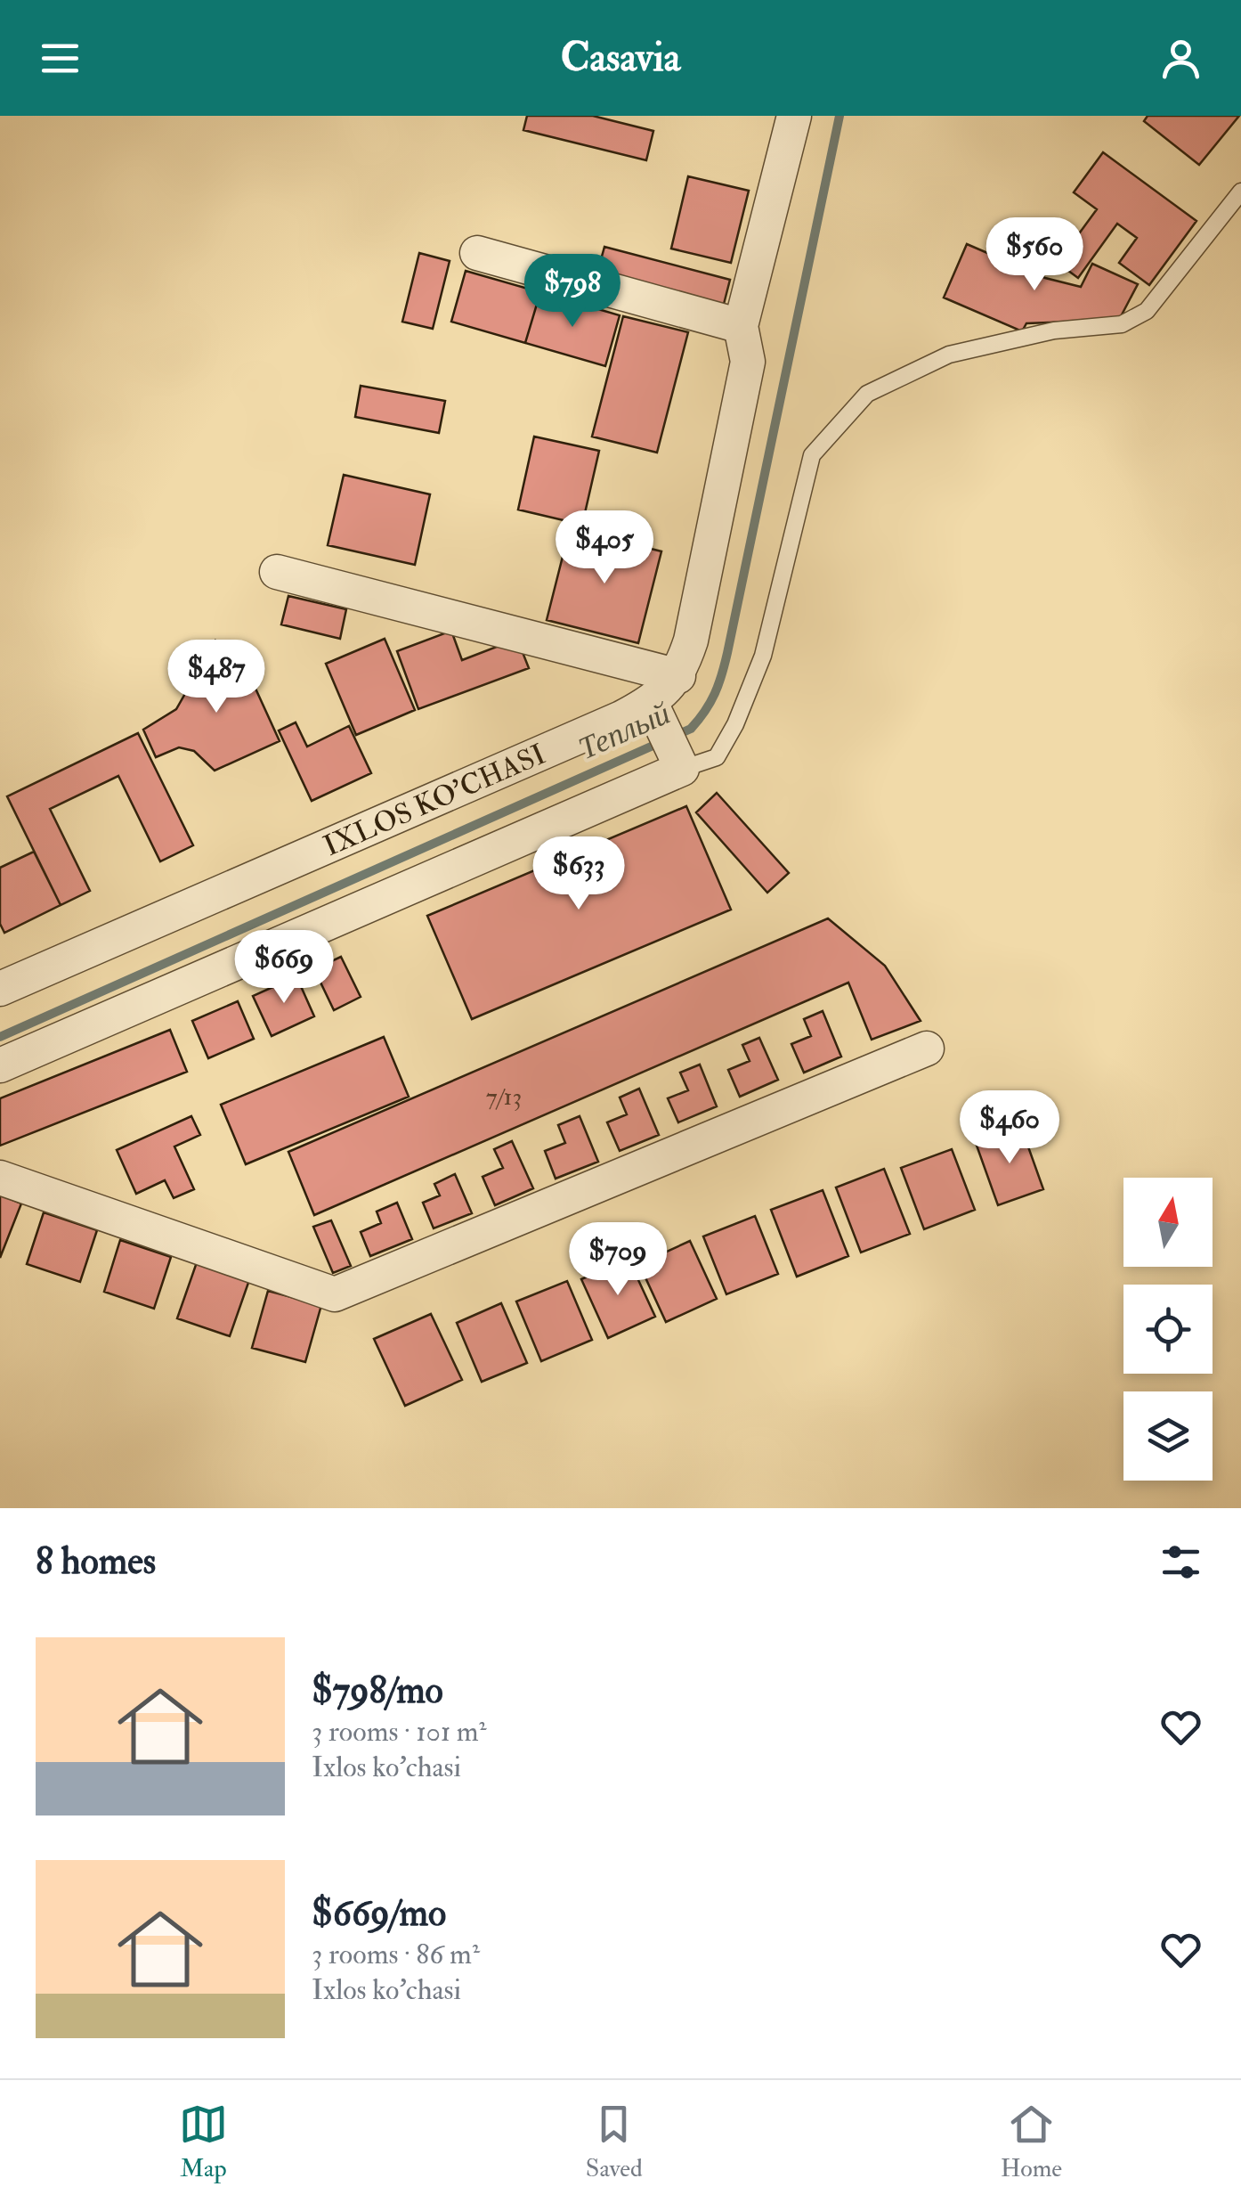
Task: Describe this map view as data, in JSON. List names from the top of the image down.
{
  "streets": {
    "street": ["IXLOS KO'CHASI"]
  },
  "water": ["Теплый"],
  "house_numbers": ["7/13"],
  "north": "top",
  "page": {
    "header": "Casavia",
    "price": [
      "$560",
      "$798",
      "$405",
      "$487",
      "$633",
      "$669",
      "$460",
      "$709"
    ],
    "heading": "8 homes",
    "list": [
      {
        "name": "$798/mo",
        "note": "3 rooms · 101 m² · Ixlos ko'chasi"
      },
      {
        "name": "$669/mo",
        "note": "3 rooms · 86 m² · Ixlos ko'chasi"
      }
    ],
    "tabs": ["Map", "Saved", "Home"]
  }
}
